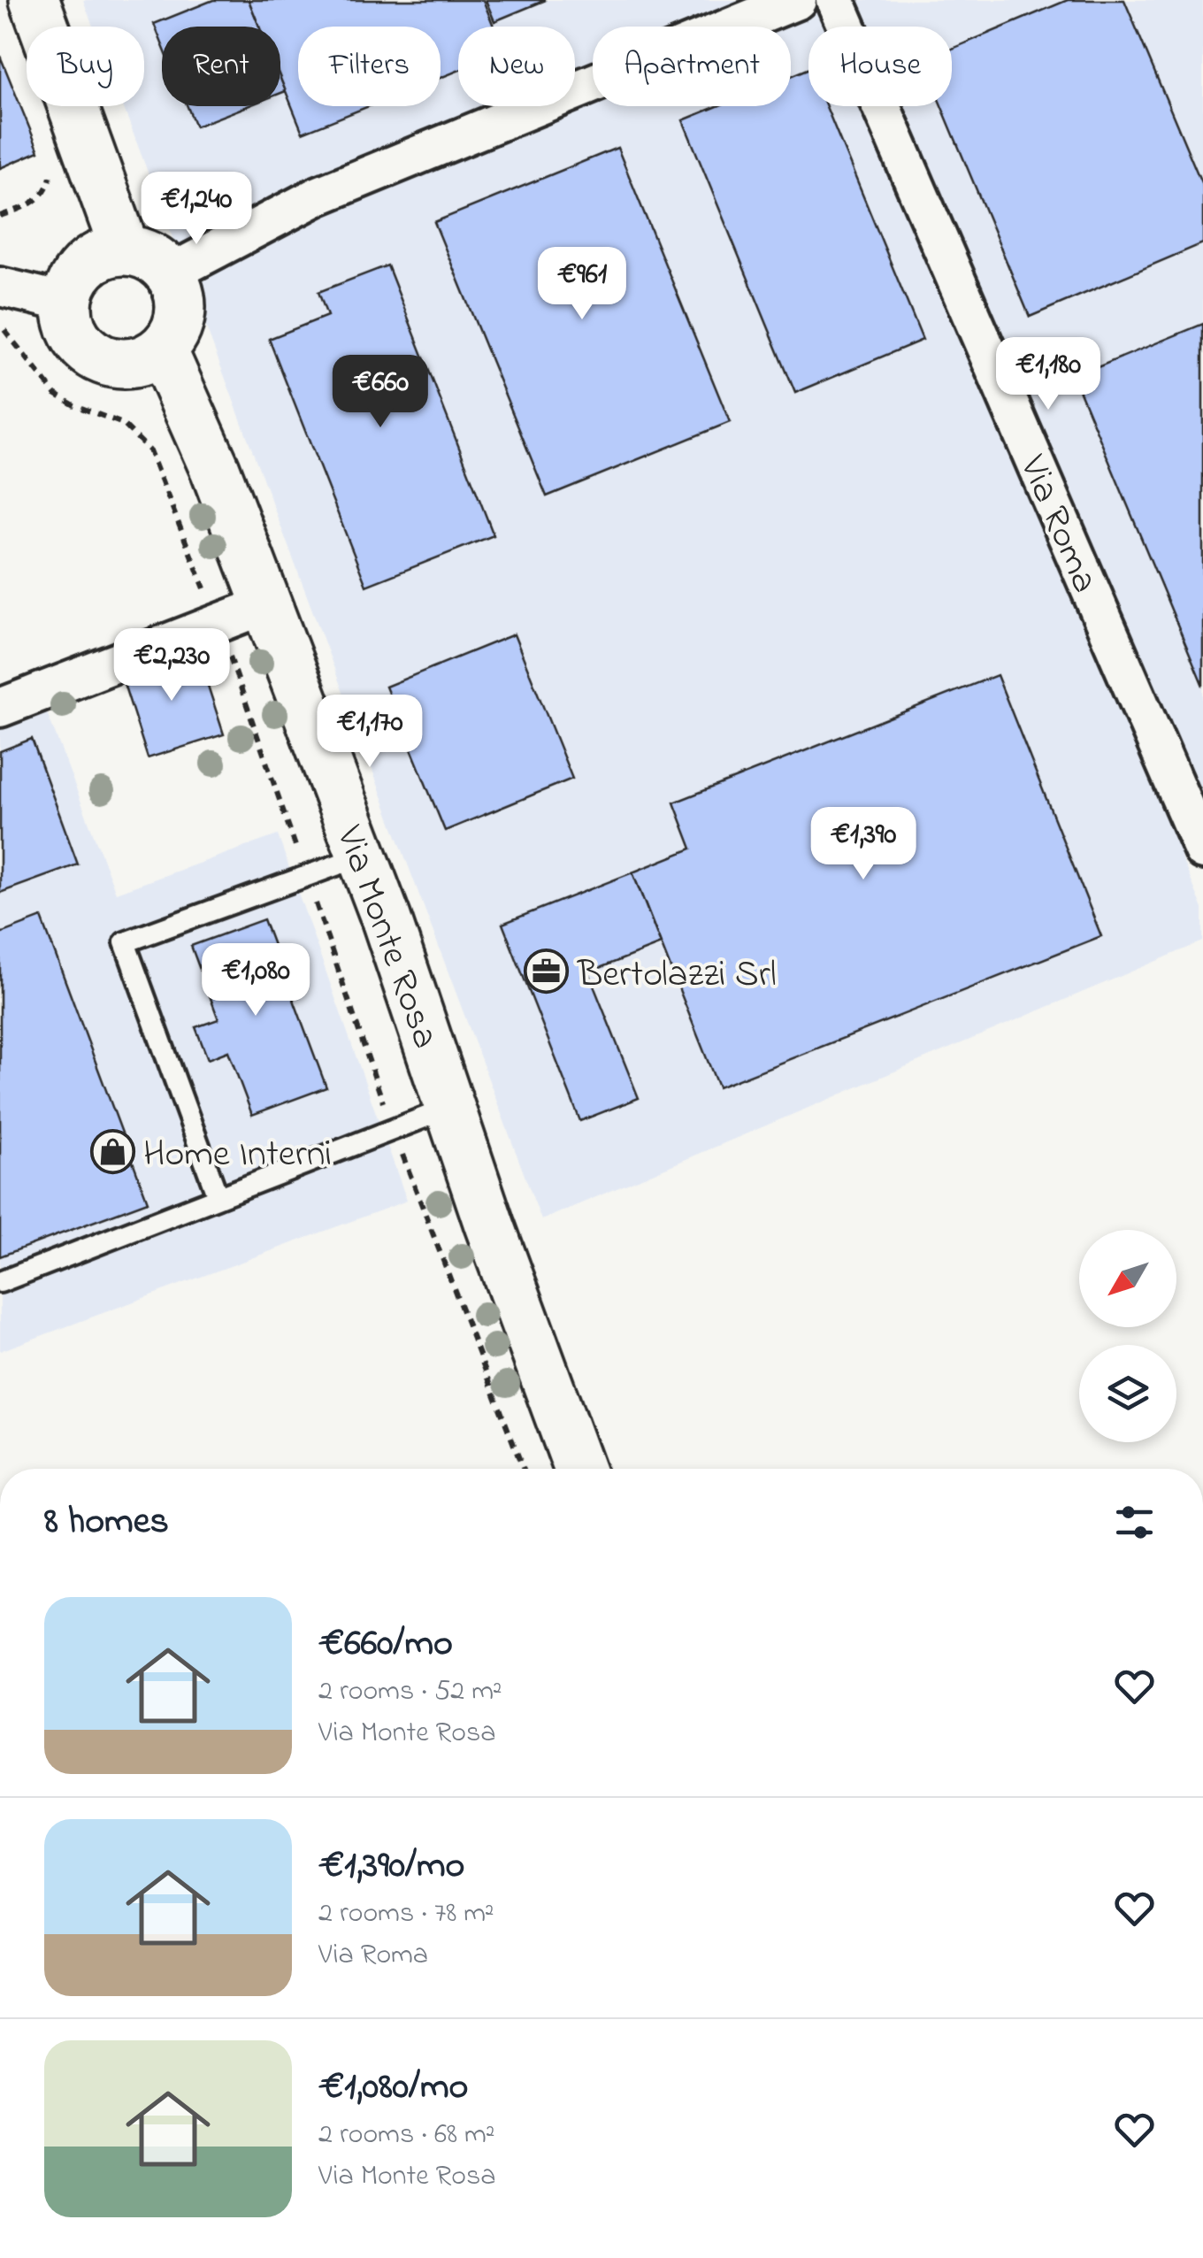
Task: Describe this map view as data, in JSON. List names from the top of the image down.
{
  "streets": {
    "street": ["Via Roma", "Via Monte Rosa"]
  },
  "places": {
    "office": ["Bertolazzi Srl"],
    "shop": ["Home Interni"]
  },
  "north": "bottom left",
  "page": {
    "chip": [
      "Buy",
      "Rent",
      "Filters",
      "New",
      "Apartment",
      "House"
    ],
    "price": [
      "€1,240",
      "€961",
      "€1,180",
      "€660",
      "€2,230",
      "€1,170",
      "€1,390",
      "€1,080"
    ],
    "heading": "8 homes",
    "list": [
      {
        "name": "€660/mo",
        "note": "2 rooms · 52 m² · Via Monte Rosa"
      },
      {
        "name": "€1,390/mo",
        "note": "2 rooms · 78 m² · Via Roma"
      },
      {
        "name": "€1,080/mo",
        "note": "2 rooms · 68 m² · Via Monte Rosa"
      }
    ]
  }
}
